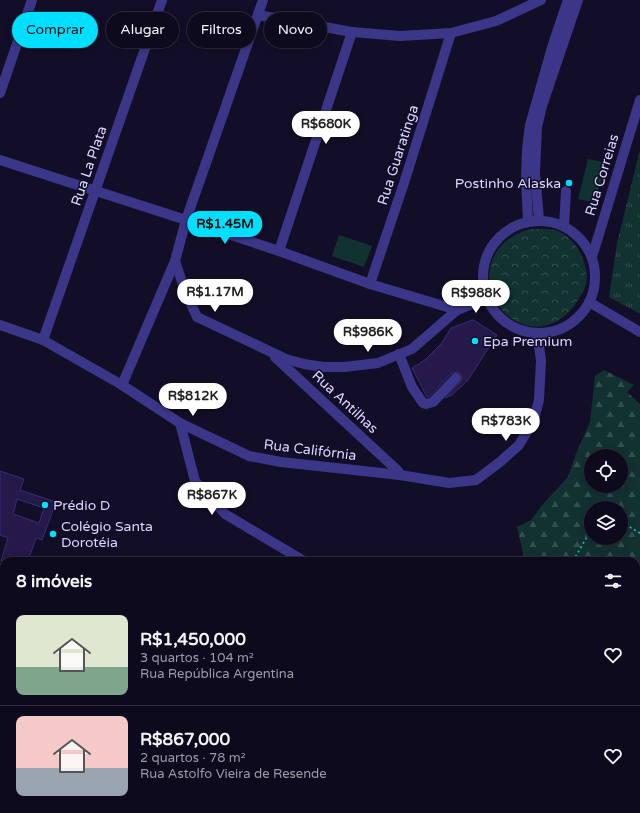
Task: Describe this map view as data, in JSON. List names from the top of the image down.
{
  "streets": {
    "street": [
      "Rua Guaratinga",
      "Rua La Plata",
      "Rua Correias",
      "Rua Antilhas",
      "Rua Califórnia"
    ]
  },
  "crossings": [
    ["Rua La Plata", "Rua Califórnia"],
    ["Rua Correias", "Rua Califórnia"],
    ["Rua Antilhas", "Rua Califórnia"]
  ],
  "places": [
    "Postinho Alaska",
    "Epa Premium",
    "Prédio D",
    "Colégio Santa Dorotéia"
  ],
  "page": {
    "chip": [
      "Comprar",
      "Alugar",
      "Filtros",
      "Novo"
    ],
    "price": [
      "R$680K",
      "R$1.45M",
      "R$1.17M",
      "R$988K",
      "R$986K",
      "R$812K",
      "R$783K",
      "R$867K"
    ],
    "heading": "8 imóveis",
    "list": [
      {
        "name": "R$1,450,000",
        "note": "3 quartos · 104 m² · Rua República Argentina"
      },
      {
        "name": "R$867,000",
        "note": "2 quartos · 78 m² · Rua Astolfo Vieira de Resende"
      }
    ]
  }
}
